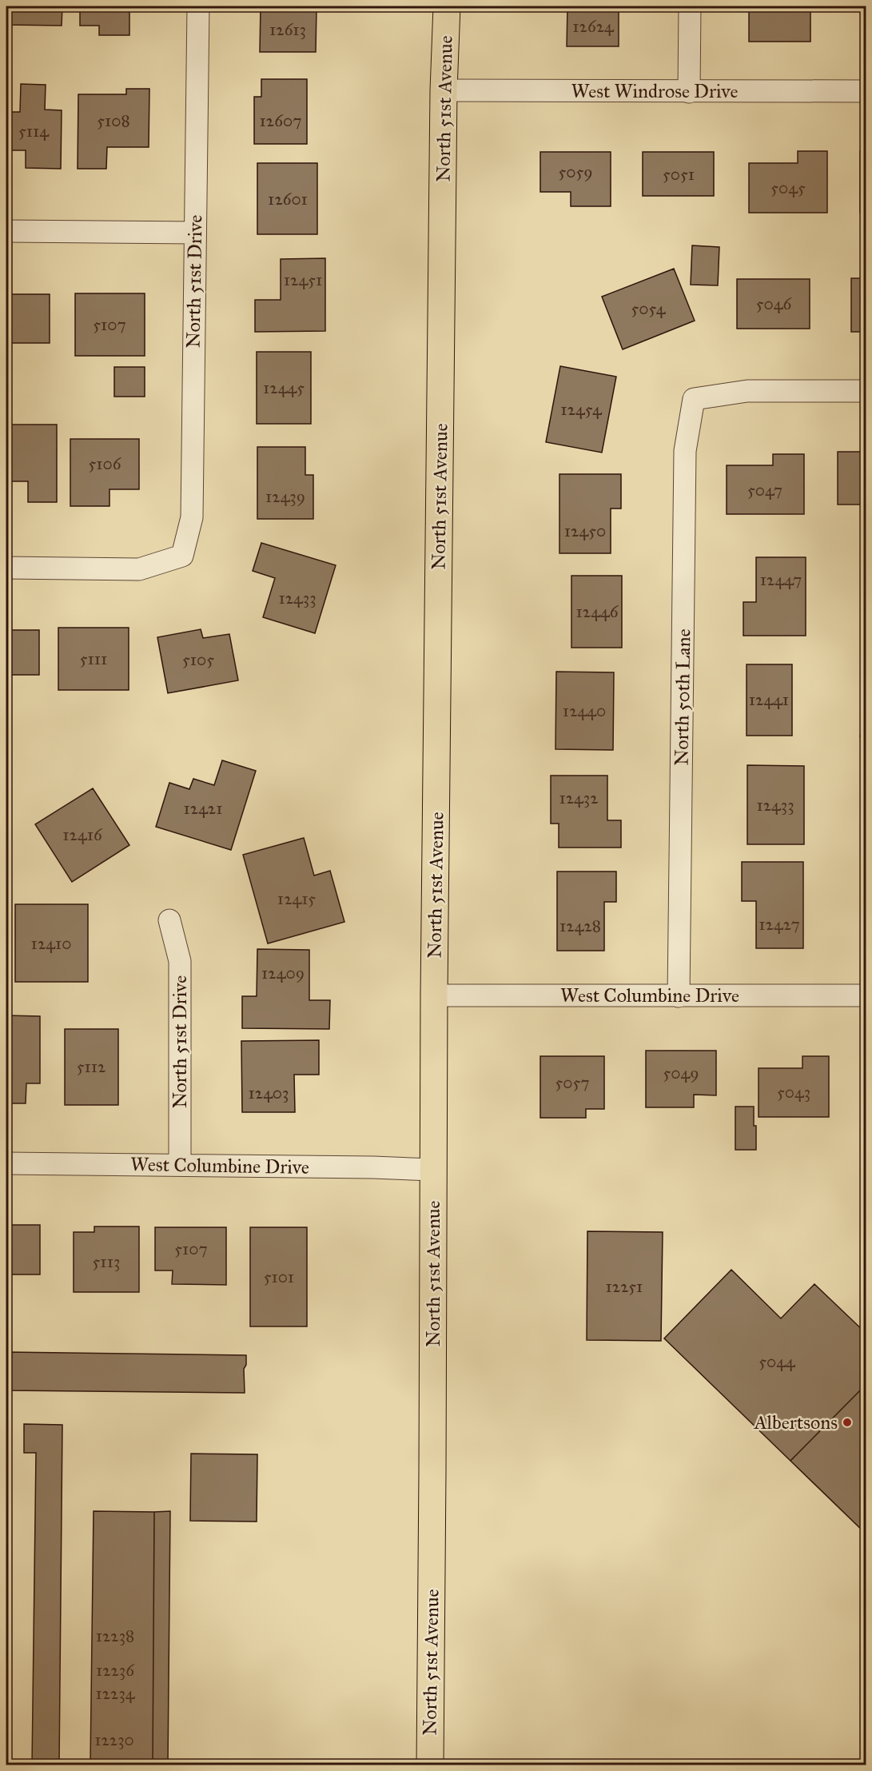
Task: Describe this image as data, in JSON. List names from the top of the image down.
{
  "streets": {
    "main road": ["North 51st Avenue"],
    "street": [
      "West Windrose Drive",
      "North 51st Drive",
      "North 50th Lane",
      "West Columbine Drive"
    ]
  },
  "crossings": [
    ["West Windrose Drive", "North 51st Avenue"],
    ["North 51st Avenue", "West Columbine Drive"],
    ["North 51st Drive", "West Columbine Drive"],
    ["North 50th Lane", "West Columbine Drive"]
  ],
  "places": ["Albertsons"],
  "house_numbers": [
    "12624",
    "12613",
    "5108",
    "12607",
    "5114",
    "5059",
    "5051",
    "5045",
    "12601",
    "12451",
    "5046",
    "5054",
    "5107",
    "12445",
    "12454",
    "5106",
    "5047",
    "12439",
    "12450",
    "12447",
    "12433",
    "12446",
    "5111",
    "5105",
    "12441",
    "12440",
    "12432",
    "12433",
    "12421",
    "12416",
    "12415",
    "12427",
    "12428",
    "12410",
    "12409",
    "5112",
    "5049",
    "5057",
    "5043",
    "12403",
    "5107",
    "5113",
    "5101",
    "12251",
    "5044",
    "12238",
    "12236",
    "12234",
    "12230"
  ]
}
